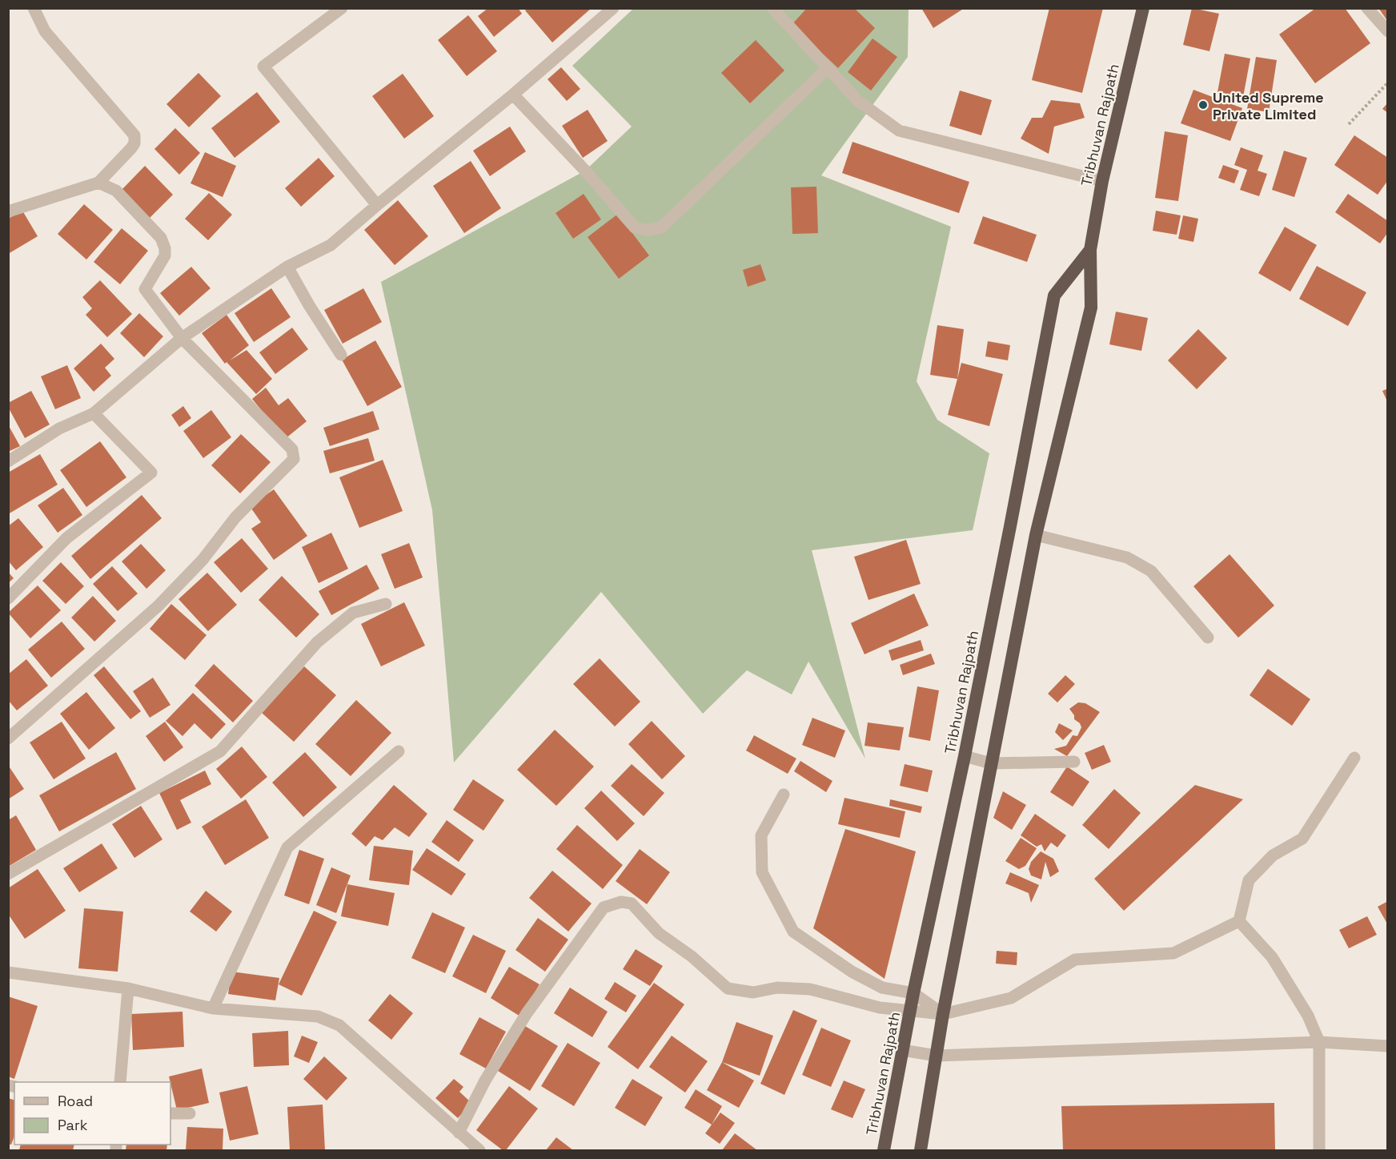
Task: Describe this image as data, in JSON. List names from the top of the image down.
{
  "streets": {
    "highway": ["Tribhuvan Rajpath"]
  },
  "places": ["United Supreme Private Limited"],
  "legend": ["Road", "Park"]
}
